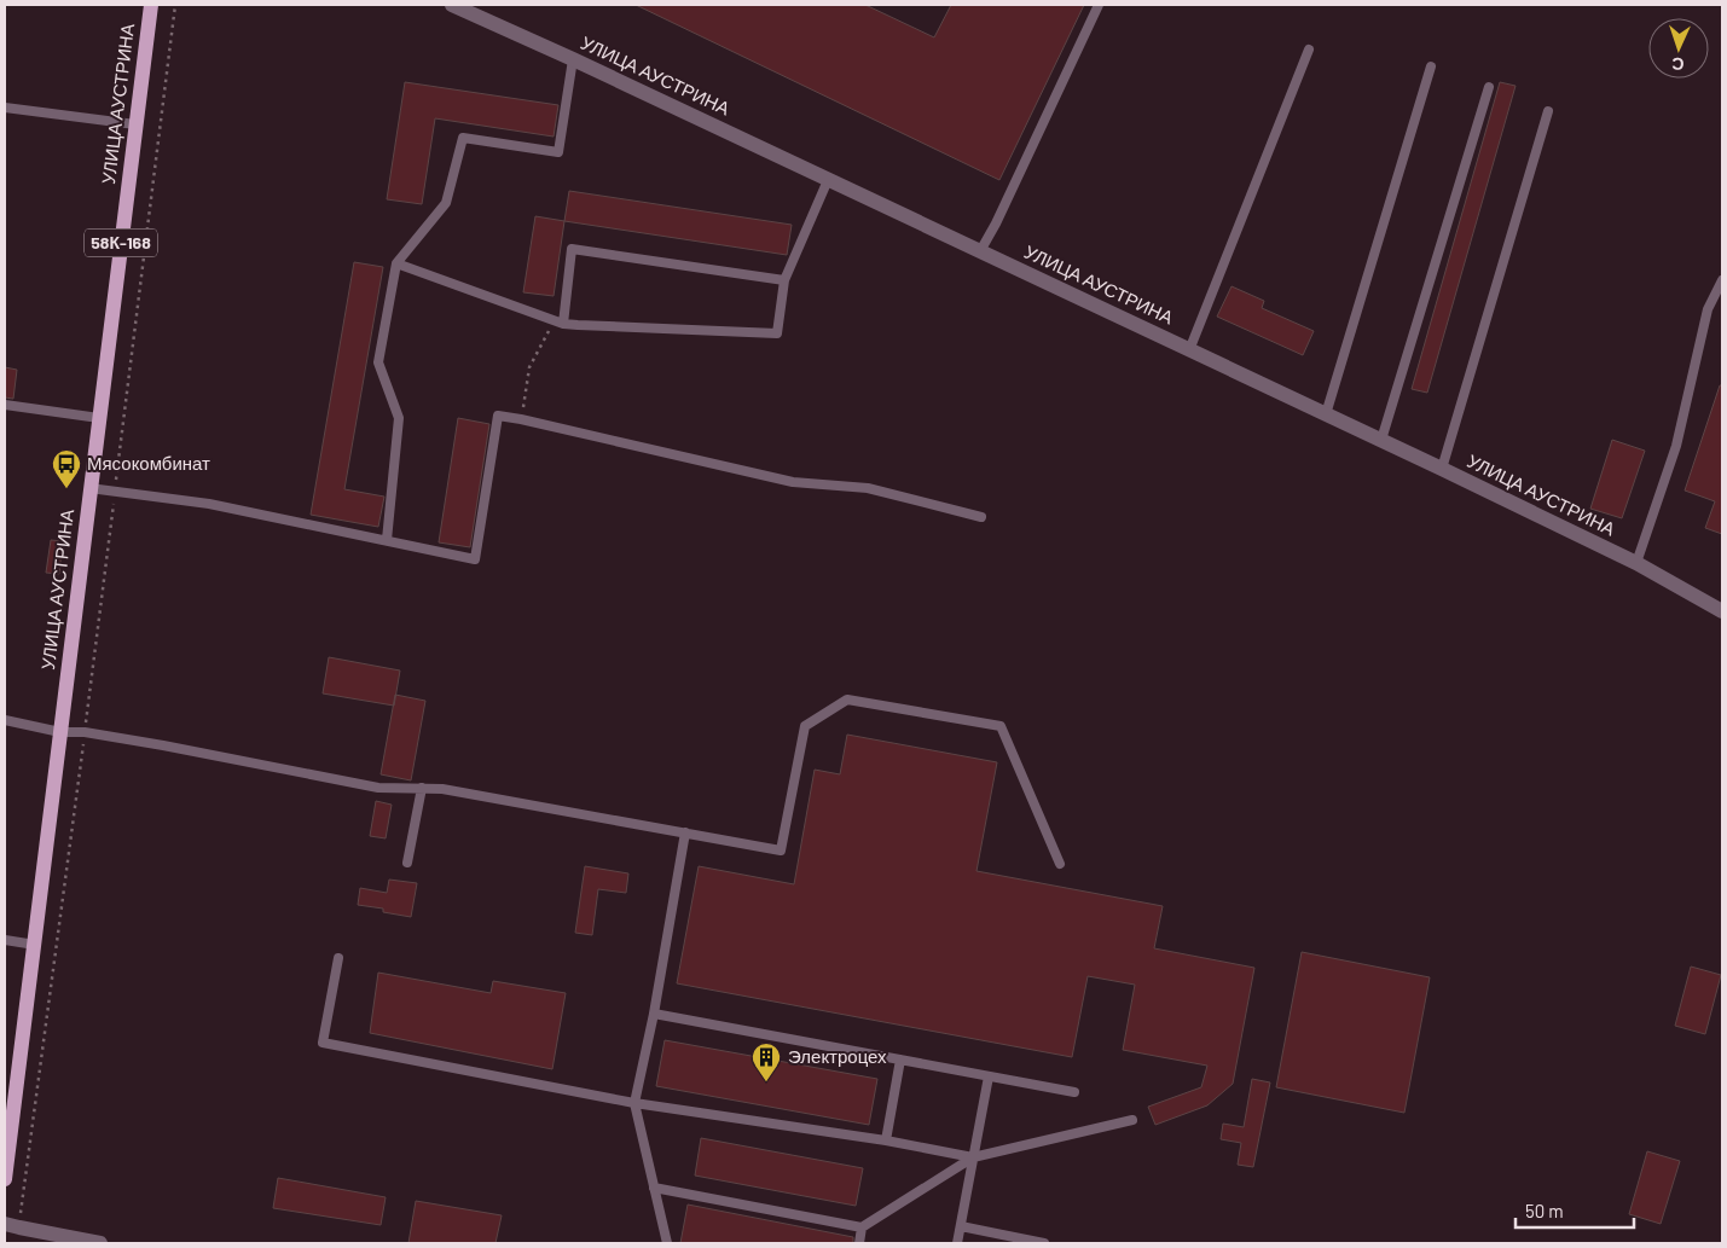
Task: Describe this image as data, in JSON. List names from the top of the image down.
{
  "streets": {
    "main road": ["УЛИЦА АУСТРИНА", "58К-168"]
  },
  "places": {
    "bus stop": ["Мясокомбинат"],
    "building": ["Электроцех"]
  },
  "scale_bar": "50 m",
  "north": "bottom"
}
